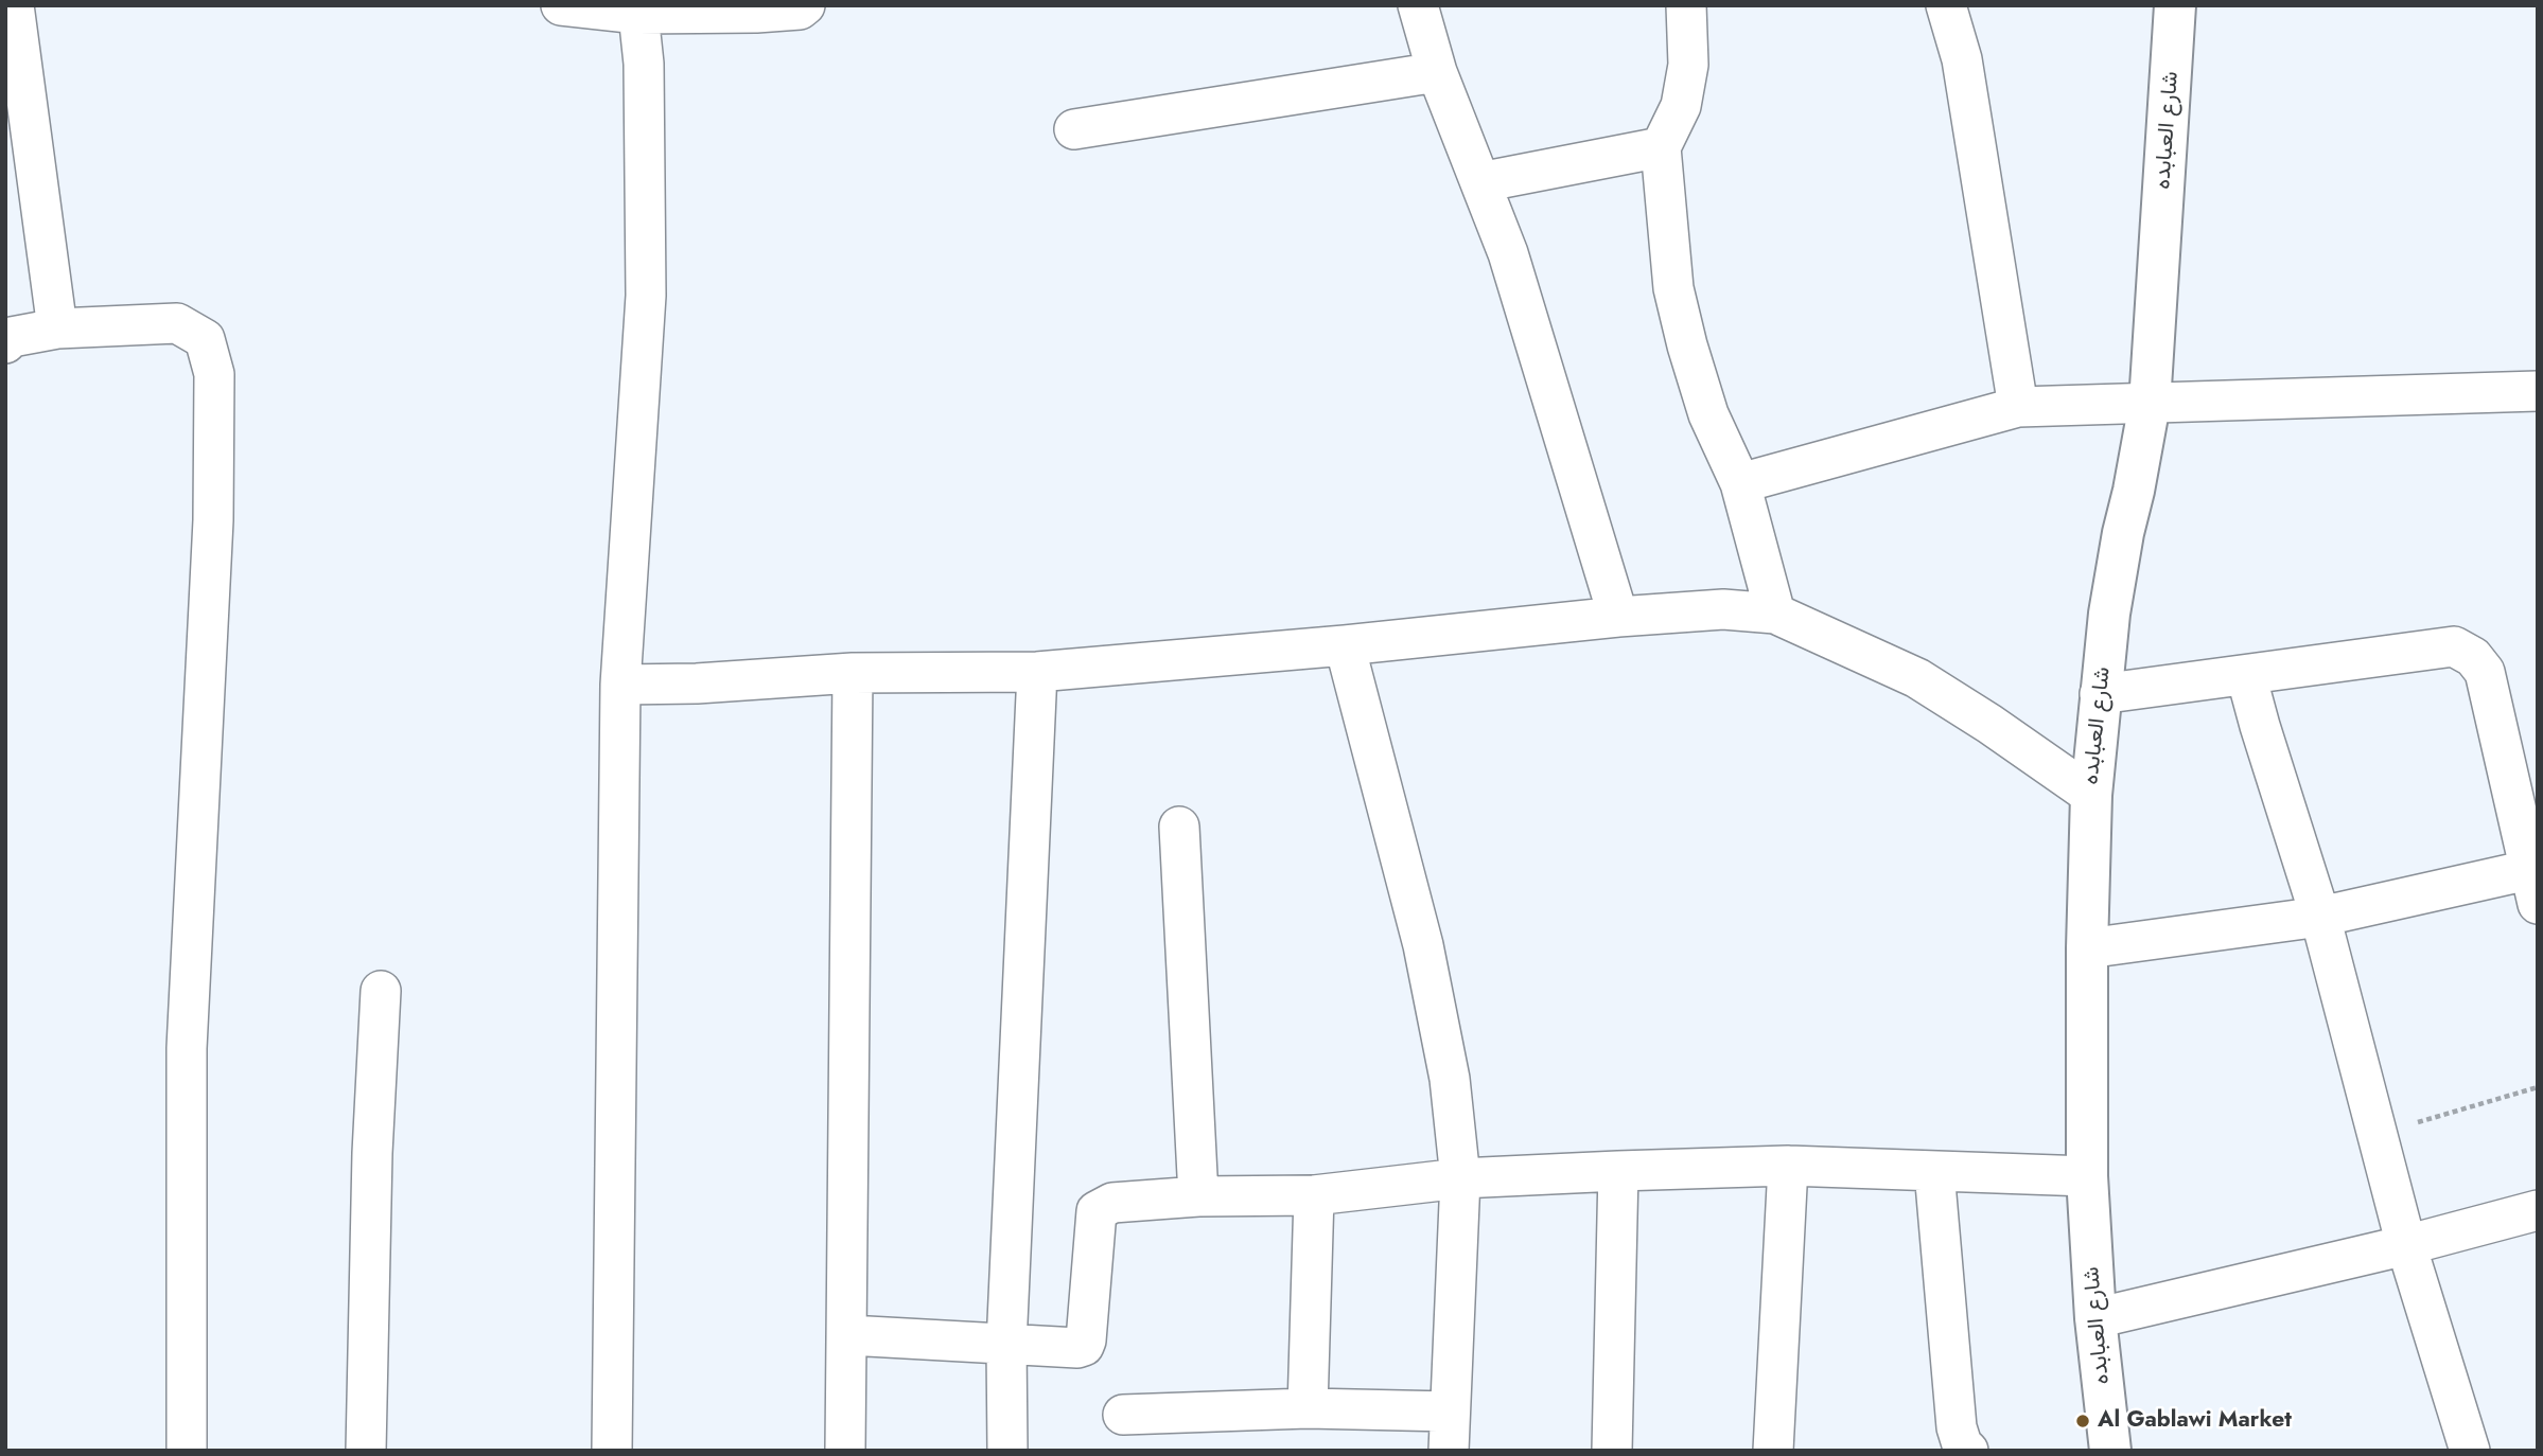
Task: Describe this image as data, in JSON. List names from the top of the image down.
{
  "streets": {
    "street": ["شارع العبابده"]
  },
  "places": ["Al Gablawi Market"]
}
